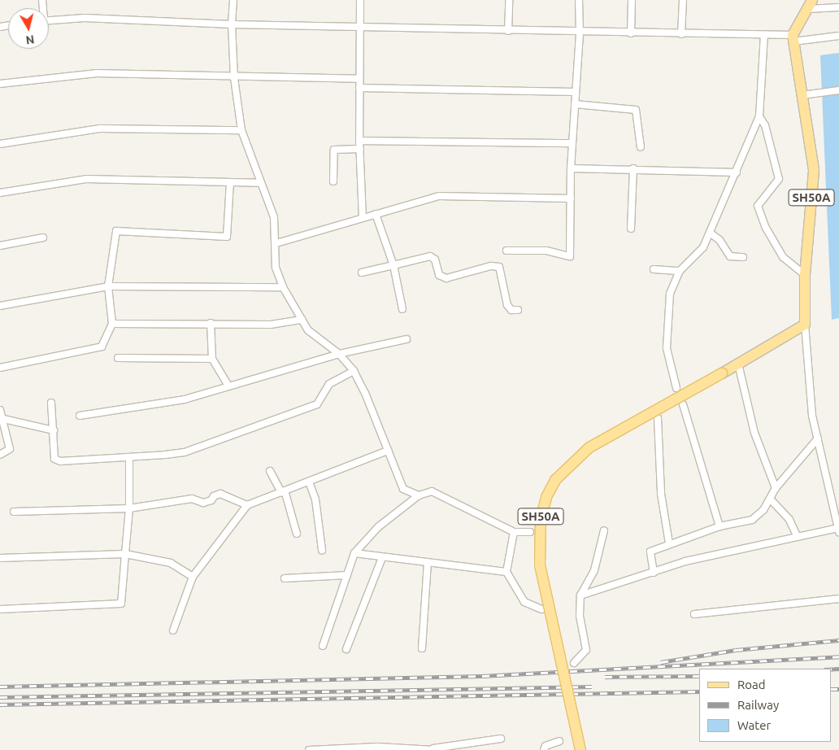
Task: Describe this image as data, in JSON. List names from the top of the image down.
{
  "streets": {
    "main road": ["SH50A"]
  },
  "legend": ["Road", "Railway", "Water"],
  "north": "bottom"
}
